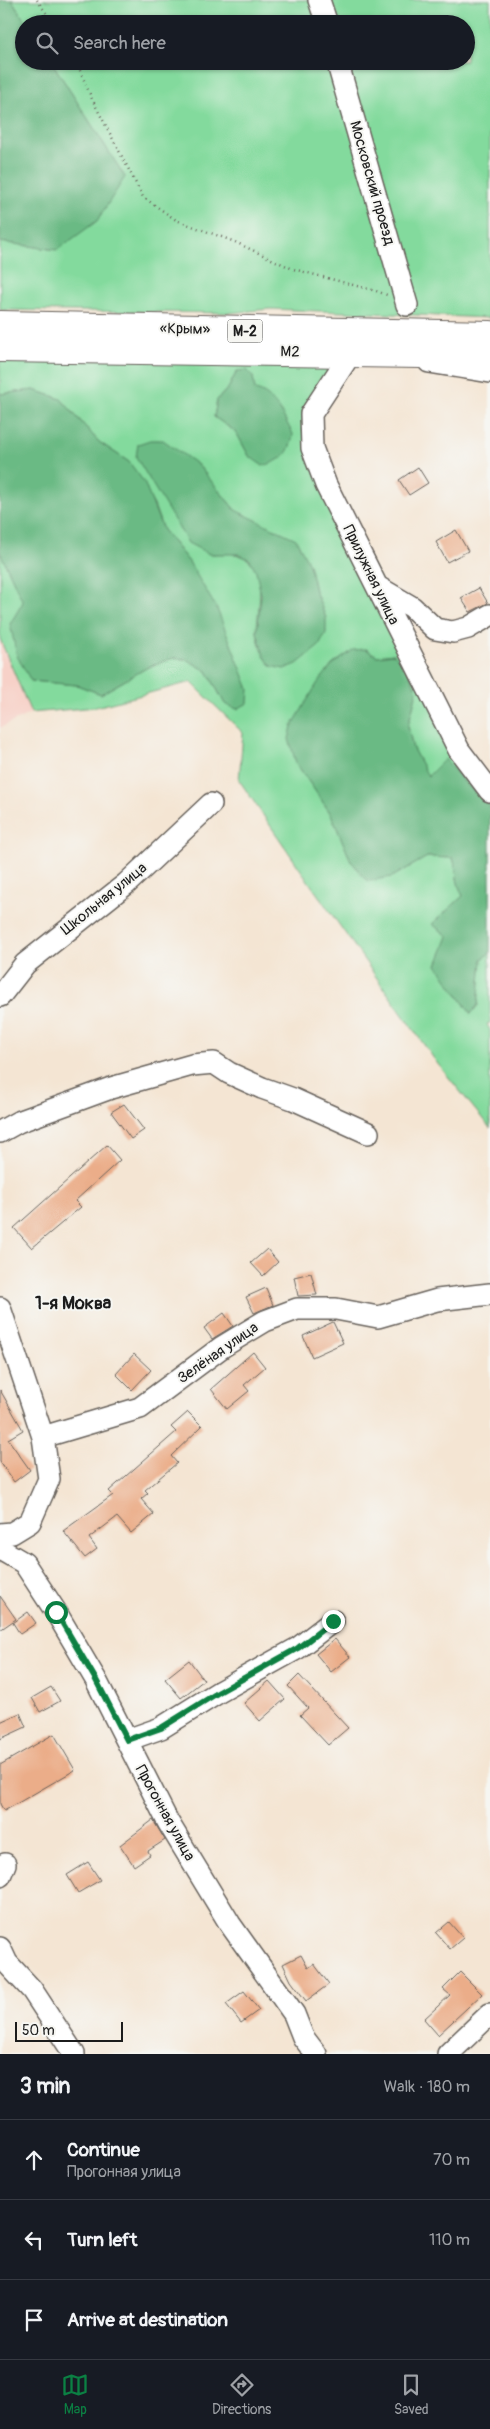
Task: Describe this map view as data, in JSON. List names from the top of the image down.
{
  "streets": {
    "highway": ["«Крым»", "М-2", "М2"],
    "street": [
      "Московский проезд",
      "Прилужная улица",
      "Школьная улица",
      "Зелёная улица",
      "Прогонная улица"
    ]
  },
  "crossings": [
    ["М2", "Прилужная улица"]
  ],
  "districts": ["1-я Моква"],
  "scale_bar": "50 m",
  "page": {
    "search": "Search here",
    "scale": "50 m",
    "heading": ["3 min", "Walk · 180 m"],
    "list": [
      ["Continue", "Прогонная улица", "70 m"],
      ["Turn left", "110 m"],
      "Arrive at destination"
    ],
    "nav": ["Map", "Directions", "Saved"]
  }
}
